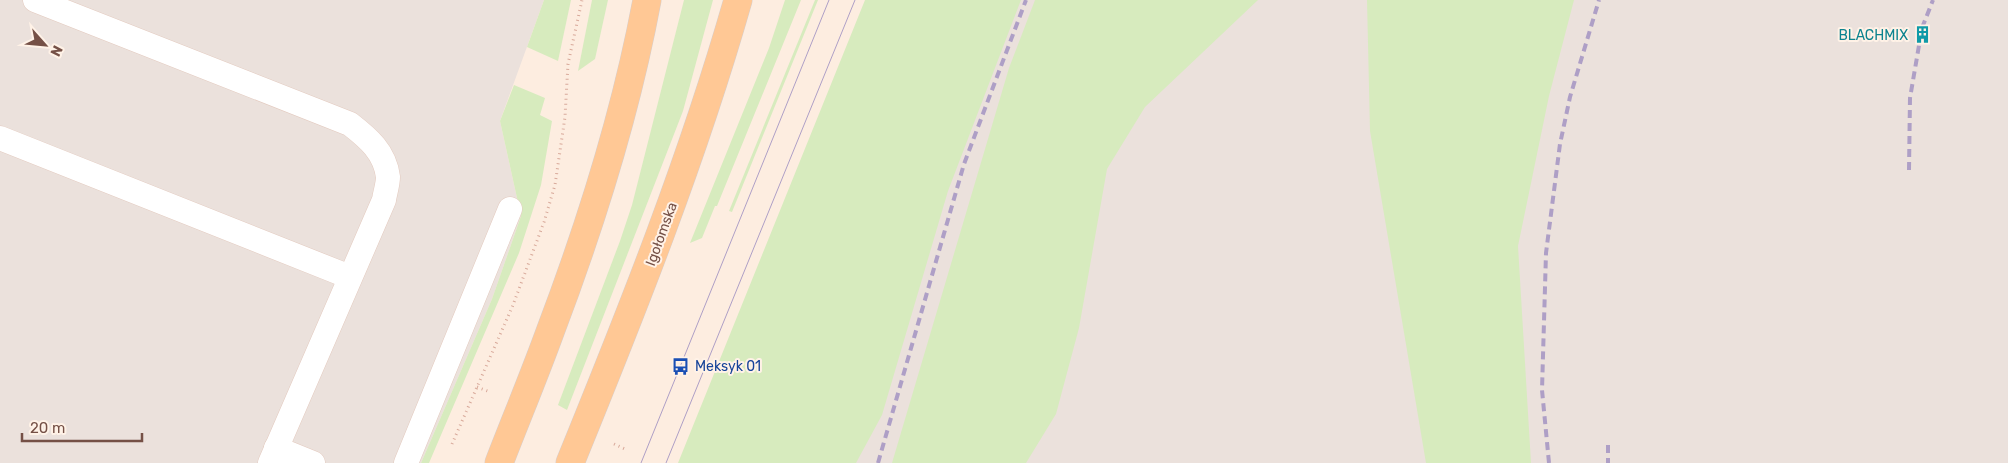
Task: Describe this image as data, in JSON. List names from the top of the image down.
{
  "streets": {
    "main road": ["Igołomska"]
  },
  "places": {
    "building": ["BLACHMIX"],
    "bus stop": ["Meksyk 01"]
  },
  "scale_bar": "20 m",
  "north": "bottom right"
}
